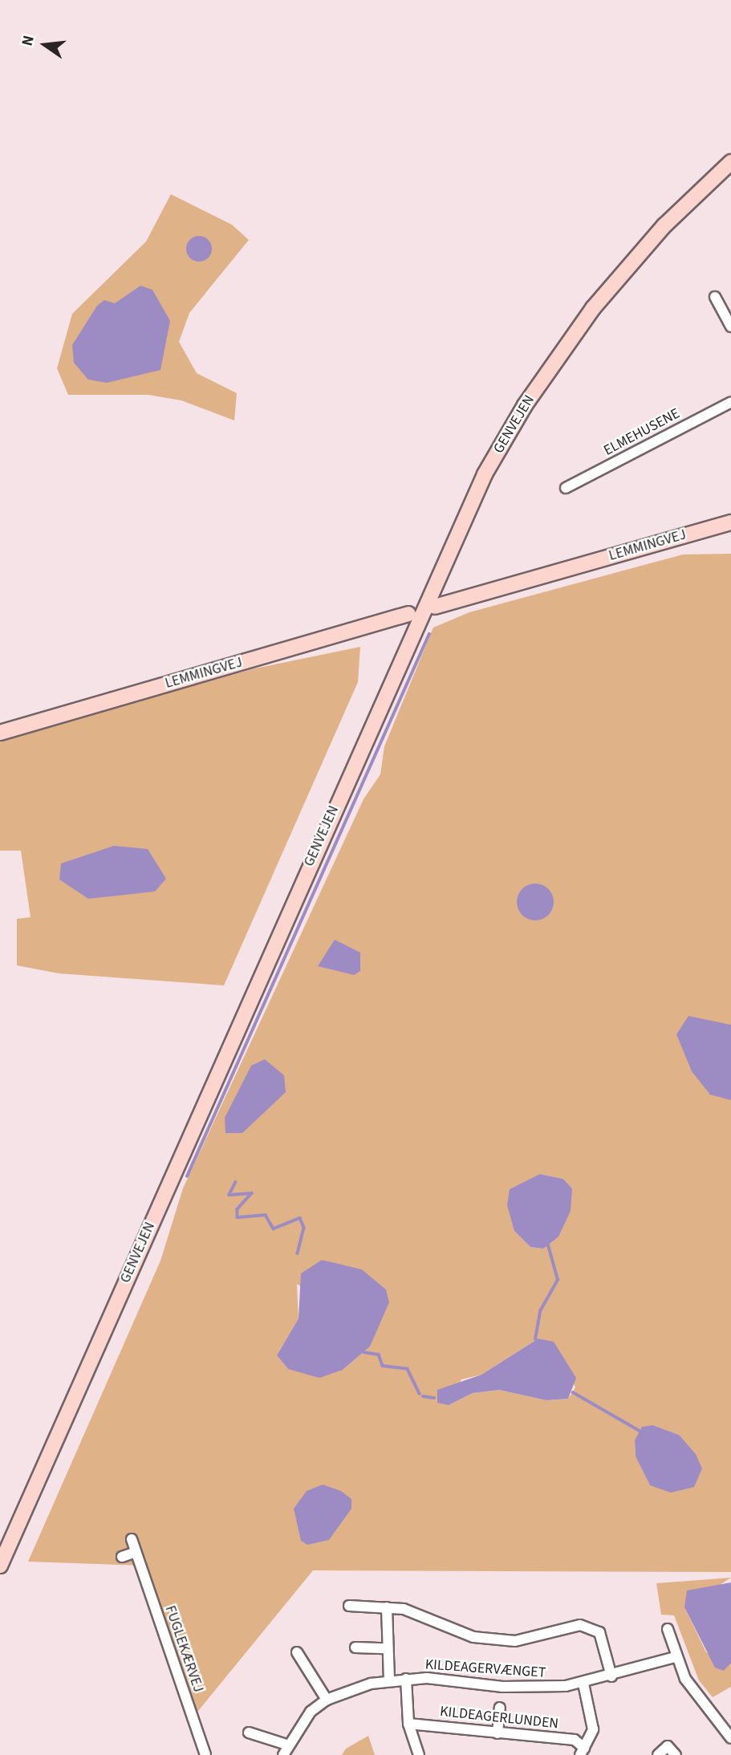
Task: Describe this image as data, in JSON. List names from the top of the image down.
{
  "streets": {
    "street": [
      "GENVEJEN",
      "ELMEHUSENE",
      "LEMMINGVEJ",
      "FUGLEKÆRVEJ",
      "KILDEAGERVÆNGET",
      "KILDEAGERLUNDEN"
    ]
  },
  "north": "left"
}
